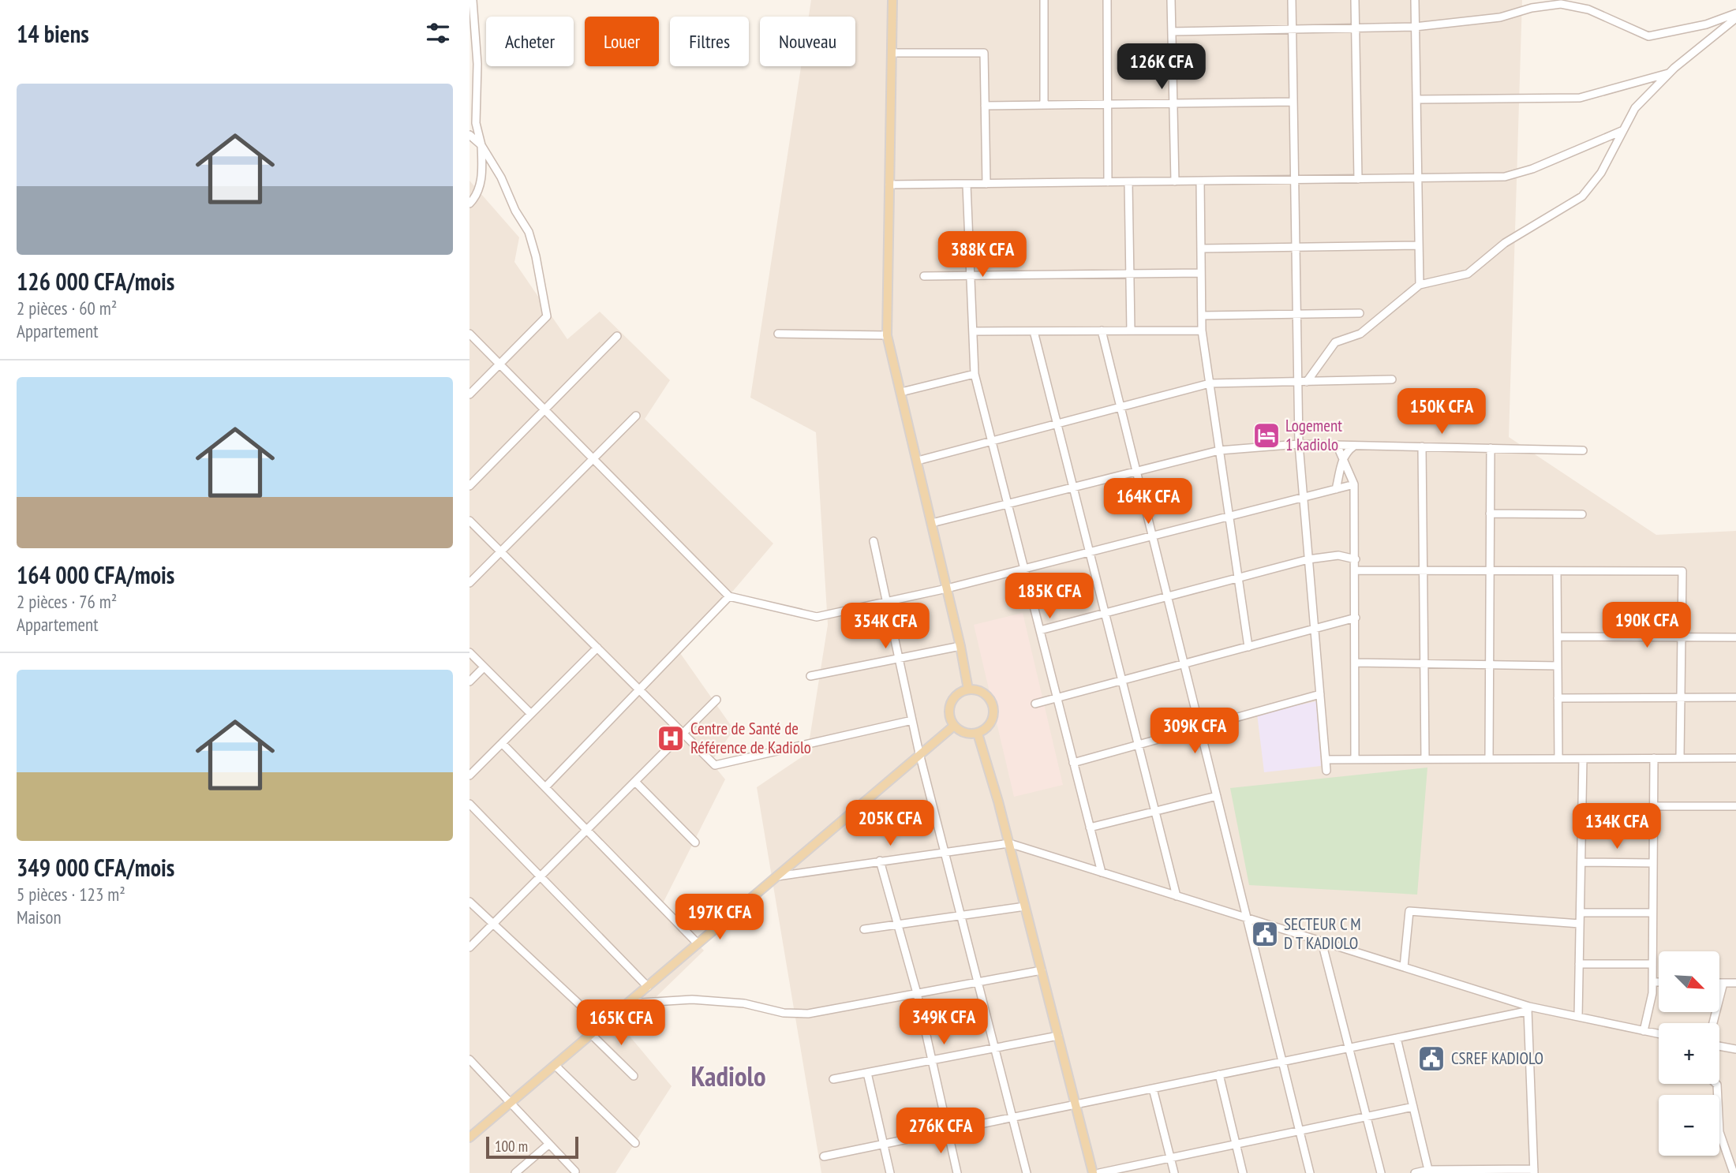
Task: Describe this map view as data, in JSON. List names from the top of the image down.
{
  "districts": ["Kadiolo"],
  "places": {
    "hotel": ["Logement 1 kadiolo"],
    "hospital": ["Centre de Santé de Référence de Kadiolo"],
    "public building": ["SECTEUR C M D T KADIOLO", "CSREF KADIOLO"]
  },
  "scale_bar": "100 m",
  "north": "bottom right",
  "page": {
    "heading": "14 biens",
    "chip": [
      "Acheter",
      "Louer",
      "Filtres",
      "Nouveau"
    ],
    "price": [
      "126K CFA",
      "388K CFA",
      "150K CFA",
      "164K CFA",
      "185K CFA",
      "190K CFA",
      "354K CFA",
      "309K CFA",
      "205K CFA",
      "134K CFA",
      "197K CFA",
      "349K CFA",
      "165K CFA",
      "276K CFA"
    ],
    "list": [
      {
        "name": "126 000 CFA/mois",
        "note": "2 pièces · 60 m² · Appartement"
      },
      {
        "name": "164 000 CFA/mois",
        "note": "2 pièces · 76 m² · Appartement"
      },
      {
        "name": "349 000 CFA/mois",
        "note": "5 pièces · 123 m² · Maison"
      }
    ],
    "map_buttons": ["+", "−"],
    "scale": "100 m"
  }
}
